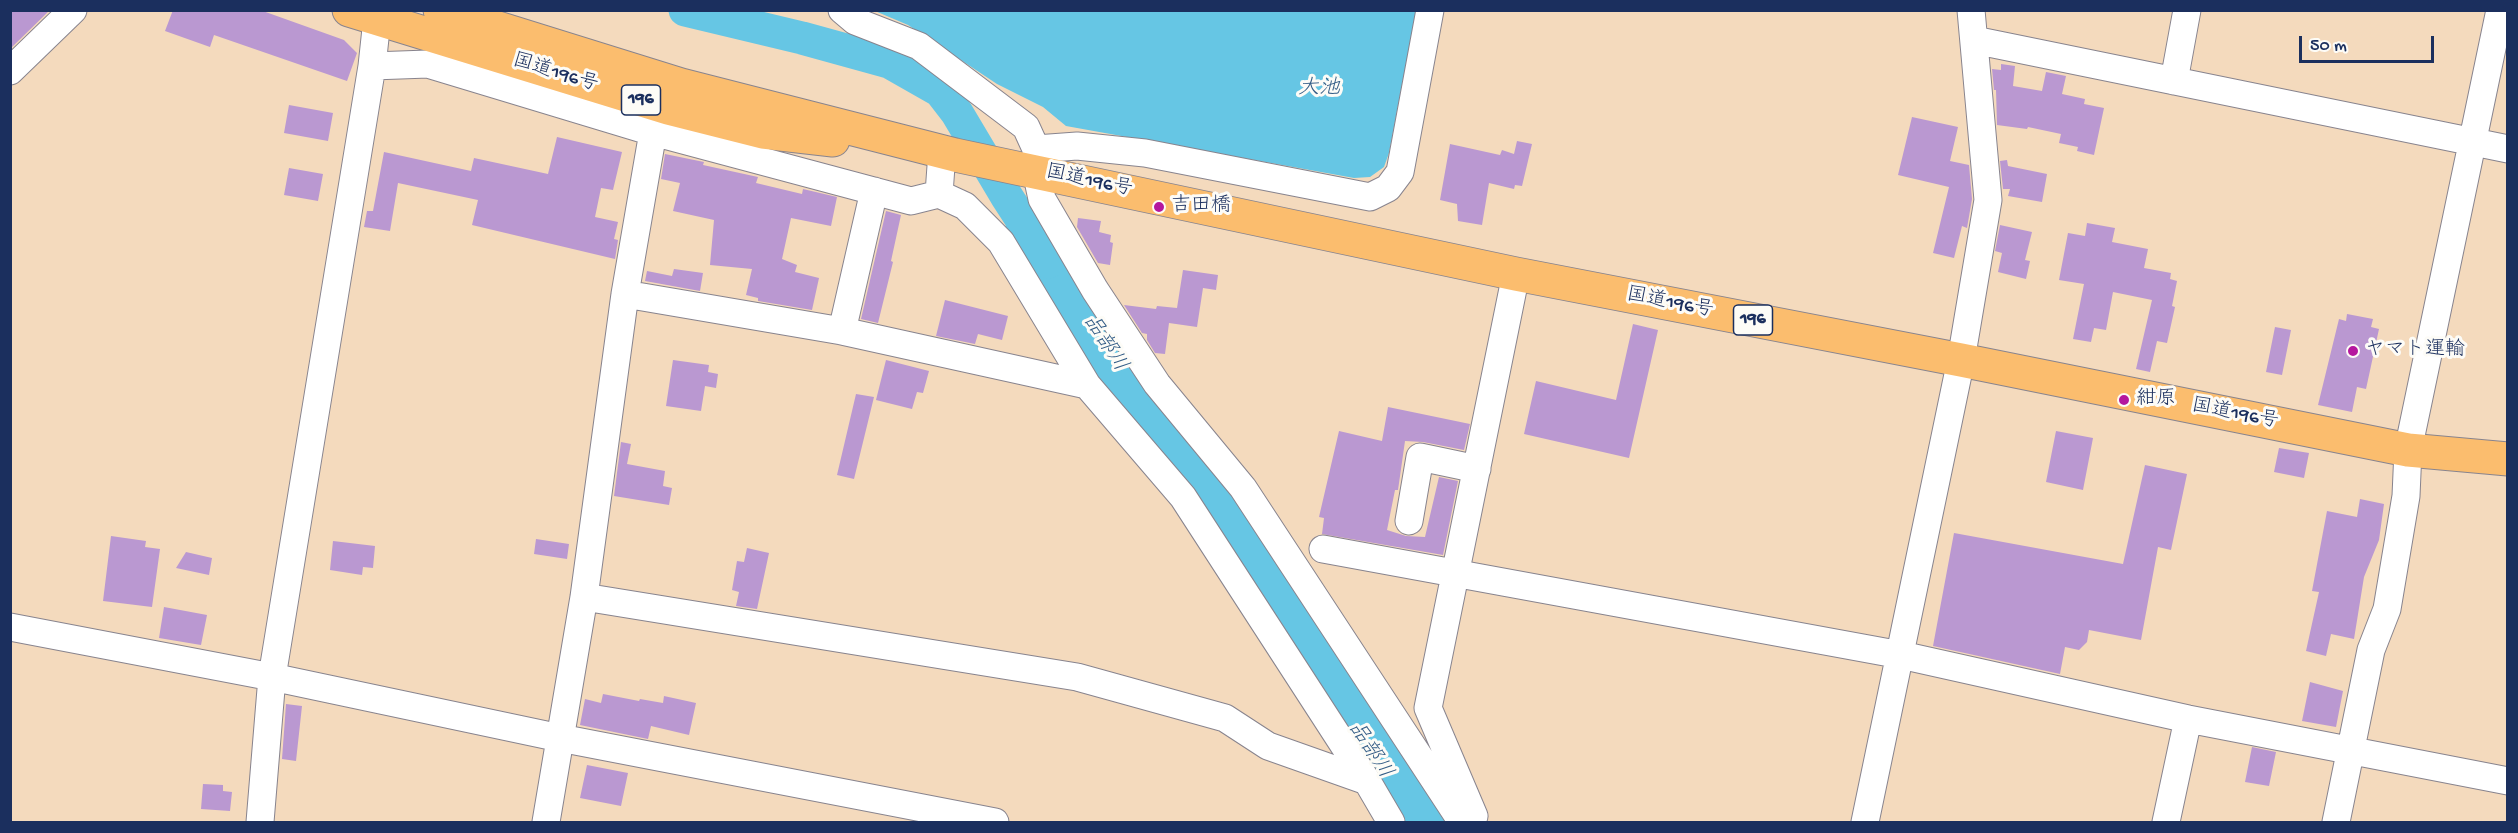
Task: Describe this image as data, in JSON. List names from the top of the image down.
{
  "streets": {
    "highway": ["国道196号", "196"]
  },
  "water": ["大池", "品部川"],
  "places": ["吉田橋", "ヤマト運輸", "紺原"],
  "scale_bar": "50 m"
}
